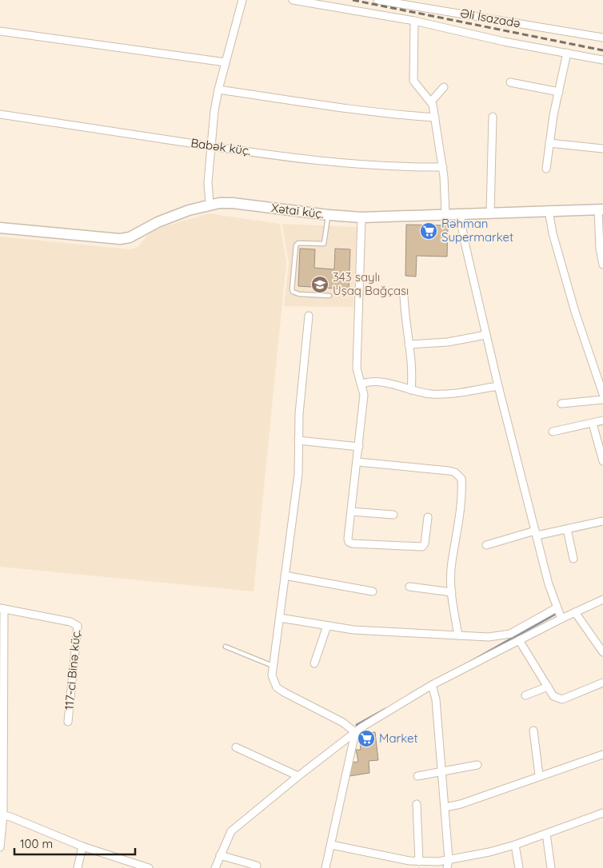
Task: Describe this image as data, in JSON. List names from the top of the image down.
{
  "streets": {
    "street": [
      "Əli İsazadə",
      "Babək küç.",
      "Xətai küç.",
      "117-ci Binə küç."
    ]
  },
  "places": {
    "supermarket": ["Rəhman Supermarket", "Market"],
    "school or university": ["343 saylı Uşaq Bağçası"]
  },
  "scale_bar": "100 m"
}
